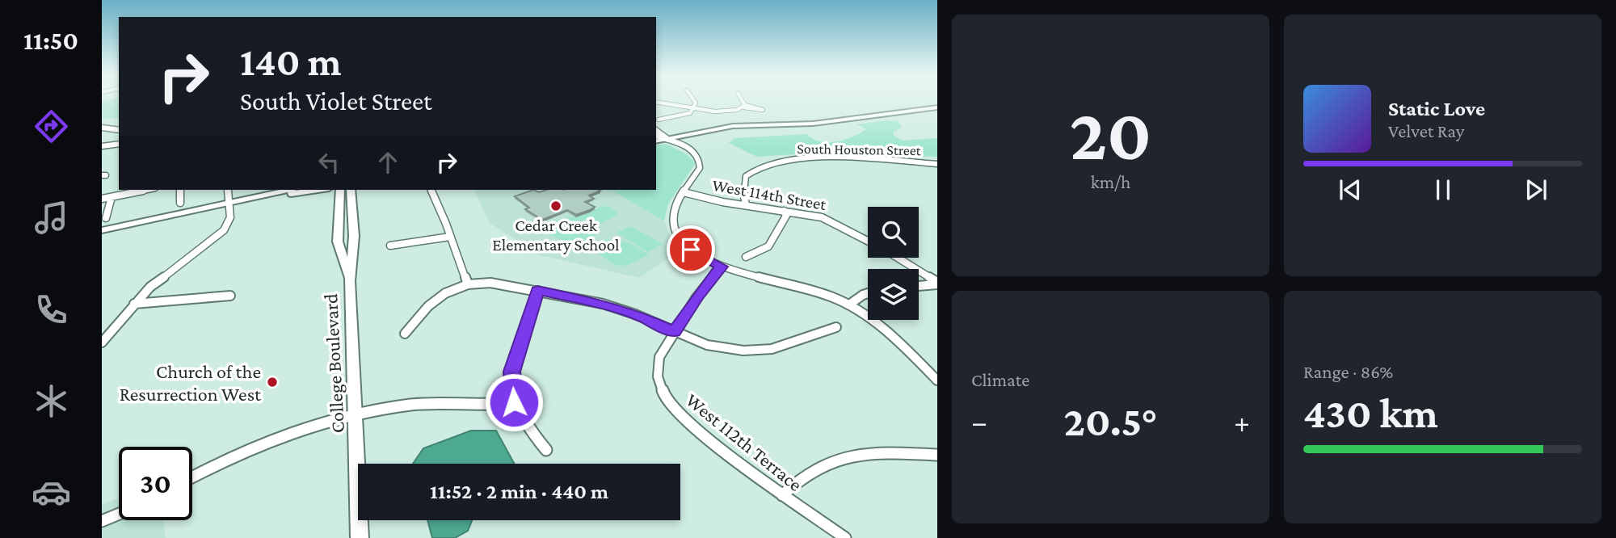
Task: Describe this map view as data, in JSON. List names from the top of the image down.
{
  "streets": {
    "street": [
      "South Houston Street",
      "West 114th Street",
      "College Boulevard",
      "West 112th Terrace"
    ]
  },
  "crossings": [
    ["South Houston Street", "West 114th Street"]
  ],
  "places": ["Cedar Creek Elementary School", "Church of the Resurrection West"],
  "page": {
    "tabs": "11:50",
    "tile": [
      ["20", "km/h"],
      "Climate",
      ["Range · 86%", "430 km"]
    ],
    "turn": ["140 m", "South Violet Street"],
    "song": ["Static Love", "Velvet Ray"],
    "heat": ["−", "20.5°", "+"],
    "limit": "30",
    "trip": "11:52 · 2 min · 440 m"
  }
}
